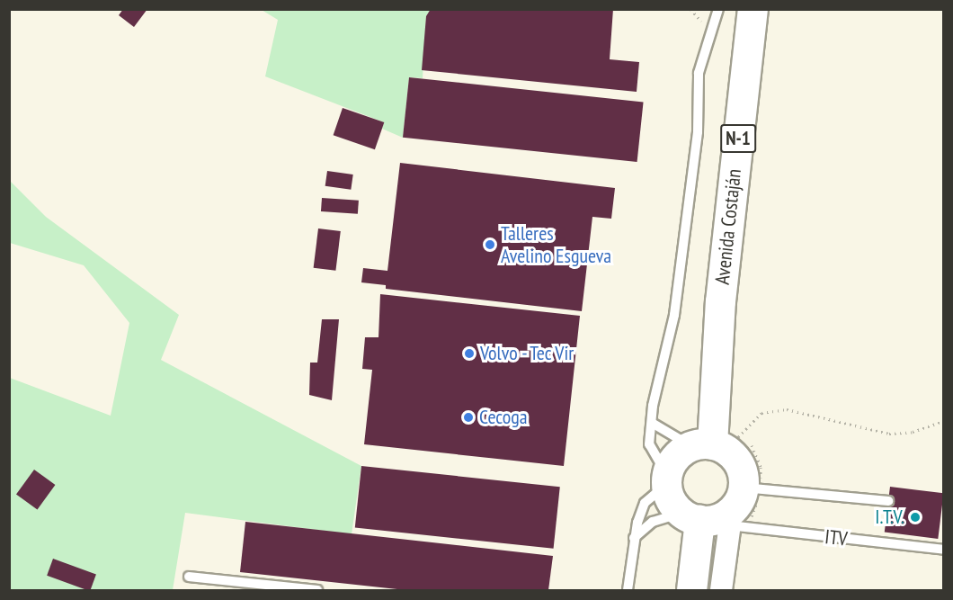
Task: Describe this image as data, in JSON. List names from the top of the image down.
{
  "streets": {
    "highway": ["N-1", "Avenida Costaján"],
    "lane": ["ITV"]
  },
  "crossings": [
    ["Avenida Costaján", "ITV"]
  ],
  "places": [
    "Talleres Avelino Esgueva",
    "Volvo - Tec Vir",
    "Cecoga",
    "I.T.V."
  ]
}
